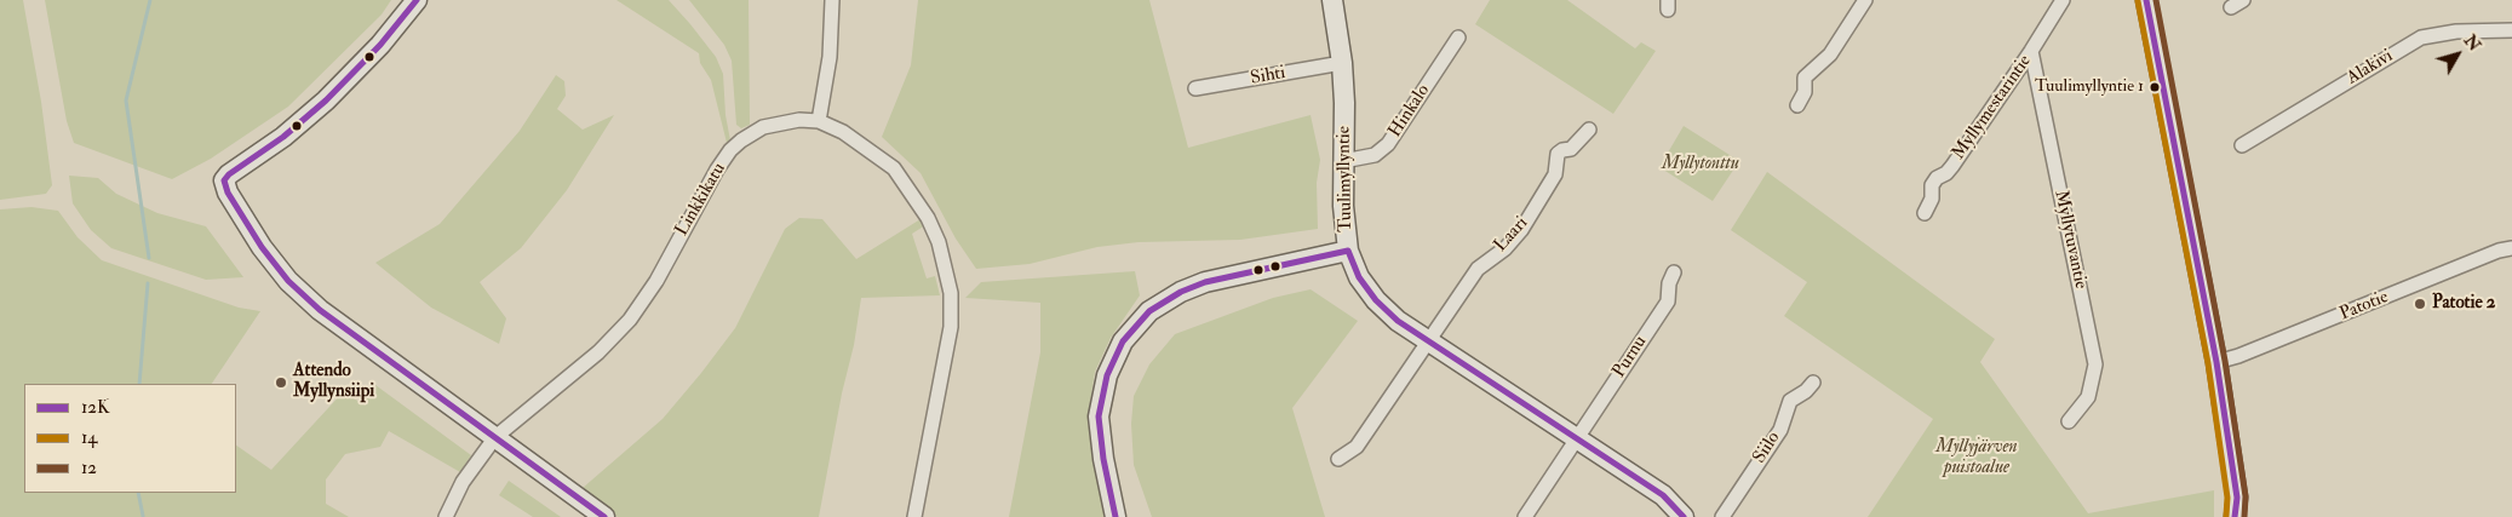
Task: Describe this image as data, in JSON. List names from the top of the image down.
{
  "streets": {
    "street": [
      "Alakivi",
      "Sihti",
      "Myllymestarintie",
      "Hinkalo",
      "Tuulimyllyntie",
      "Linkkikatu",
      "Laari",
      "Myllytuvantie",
      "Patotie",
      "Purnu",
      "Siilo"
    ]
  },
  "crossings": [
    ["Sihti", "Tuulimyllyntie"],
    ["Myllymestarintie", "Myllytuvantie"],
    ["Hinkalo", "Tuulimyllyntie"],
    ["Tuulimyllyntie", "Laari"],
    ["Tuulimyllyntie", "Purnu"]
  ],
  "parks": ["Myllytonttu", "Myllyjärven puistoalue"],
  "places": ["Tuulimyllyntie 1", "Patotie 2", "Attendo Myllynsiipi"],
  "lines": ["transit line 12K", "transit line 12", "transit line 14"],
  "legend": ["12K", "14", "12"],
  "north": "top right"
}
